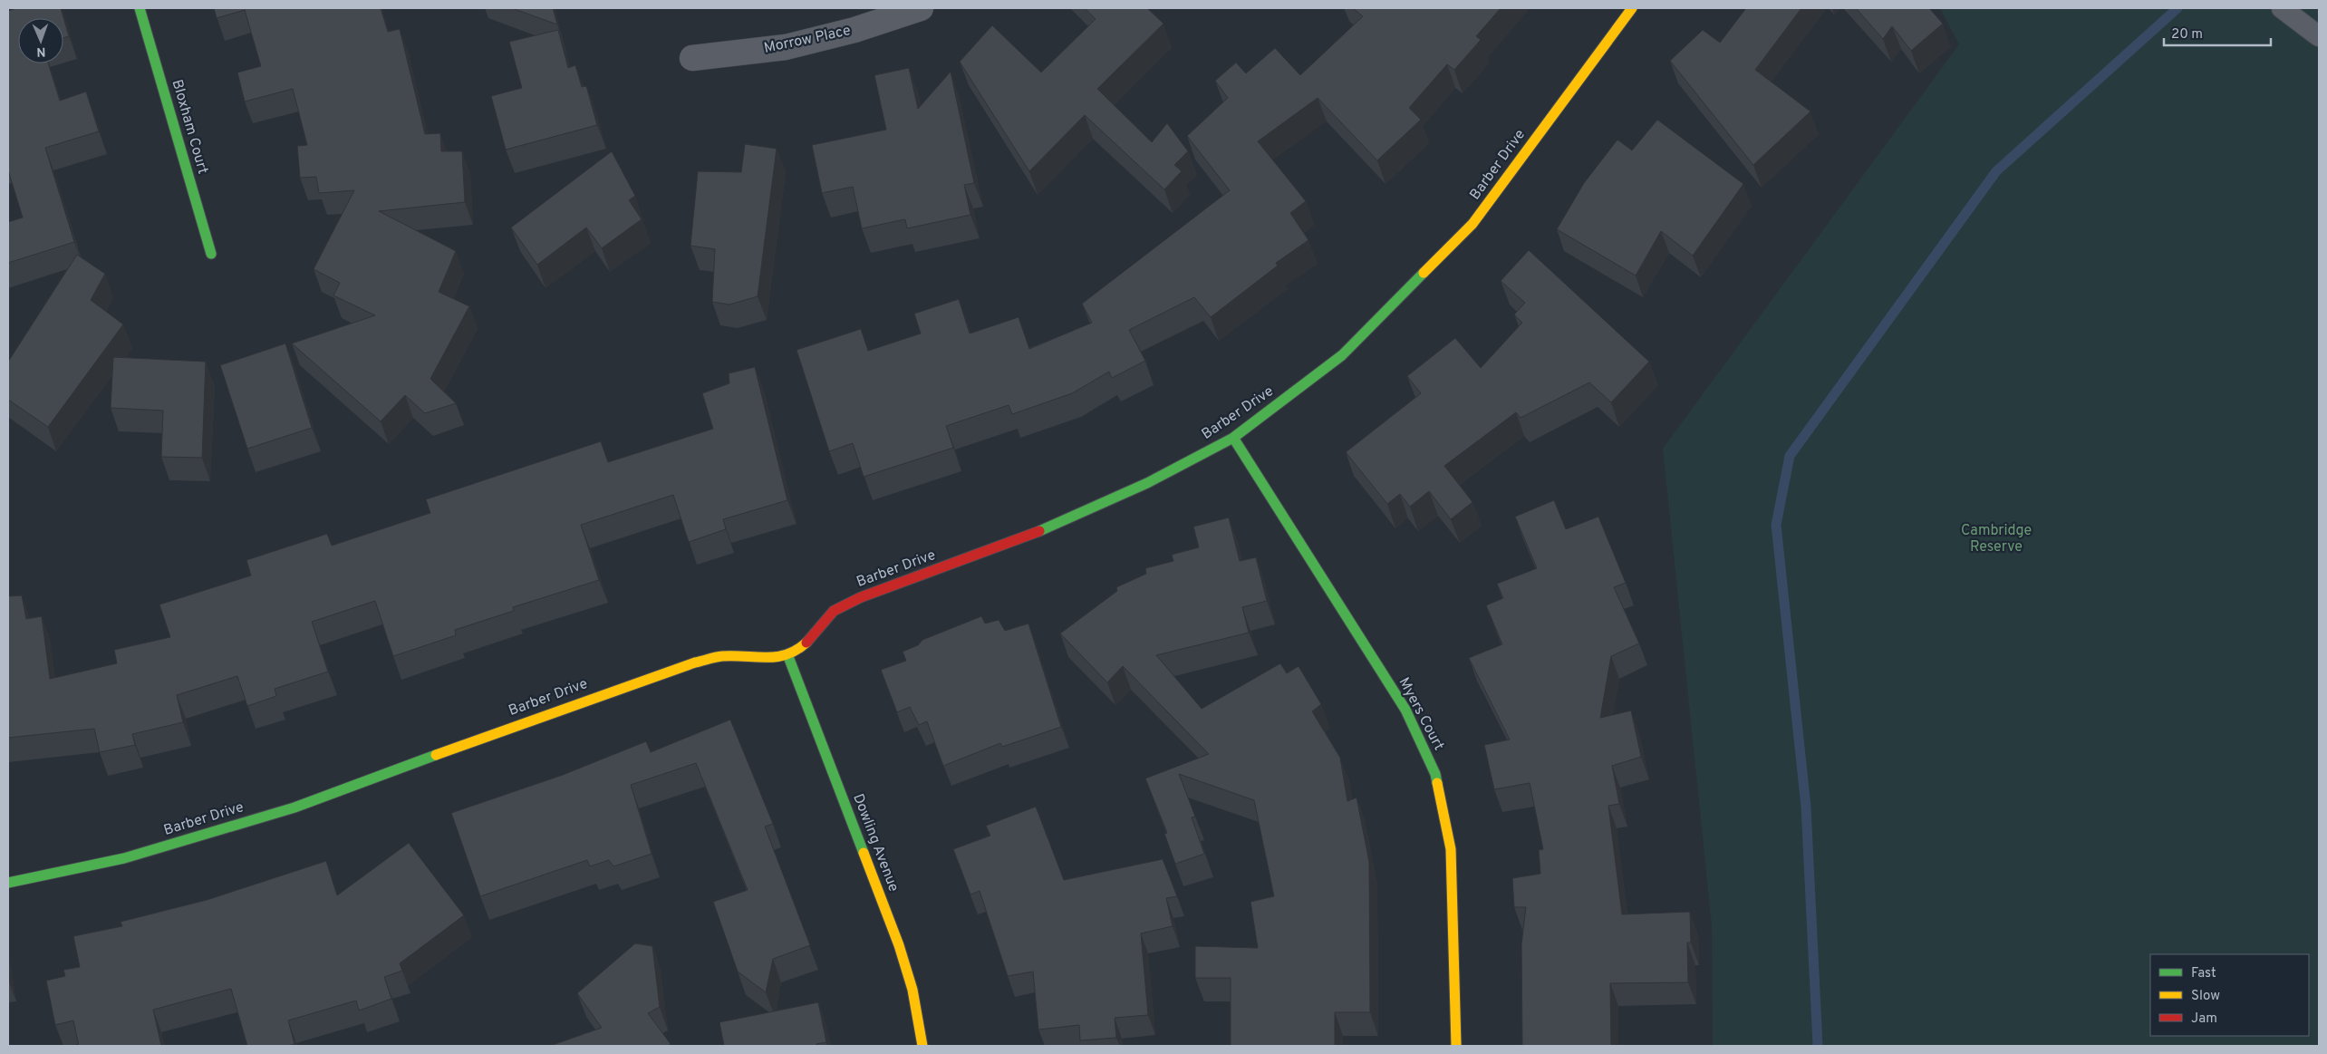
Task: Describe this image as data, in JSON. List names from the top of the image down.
{
  "streets": {
    "street": [
      "Morrow Place",
      "Bloxham Court",
      "Barber Drive",
      "Myers Court",
      "Dowling Avenue"
    ]
  },
  "crossings": [
    ["Barber Drive", "Myers Court"],
    ["Barber Drive", "Dowling Avenue"]
  ],
  "parks": ["Cambridge Reserve"],
  "legend": ["Fast", "Slow", "Jam"],
  "scale_bar": "20 m",
  "north": "bottom"
}
